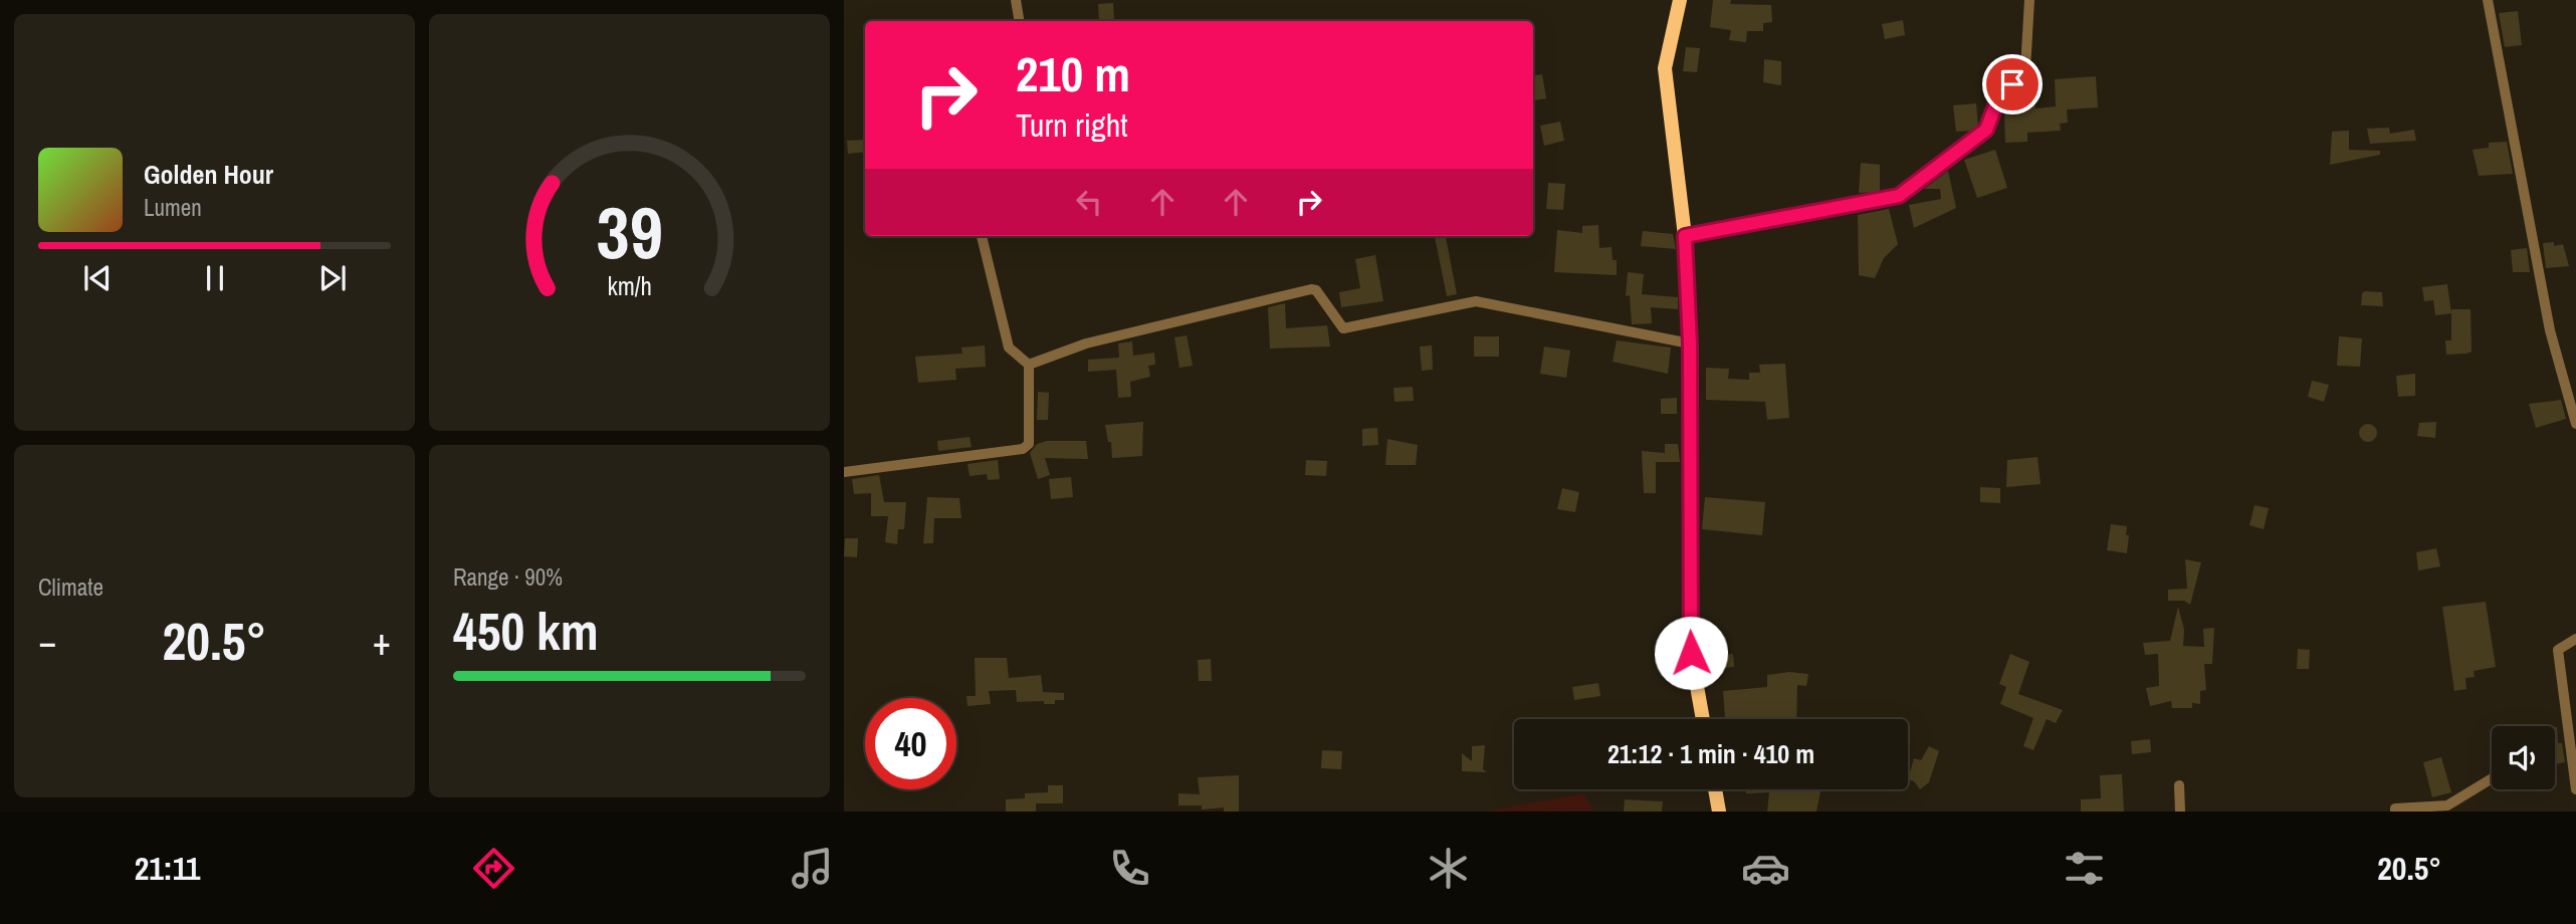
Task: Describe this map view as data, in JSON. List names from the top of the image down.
{
  "page": {
    "turn": ["210 m", "Turn right"],
    "song": ["Golden Hour", "Lumen"],
    "tile": [
      "Climate",
      ["Range · 90%", "450 km"]
    ],
    "heat": ["−", "20.5°", "+"],
    "limit": "40",
    "trip": "21:12 · 1 min · 410 m",
    "tabs": ["21:11", "20.5°"],
    "gauge": ["39", "km/h"]
  }
}
